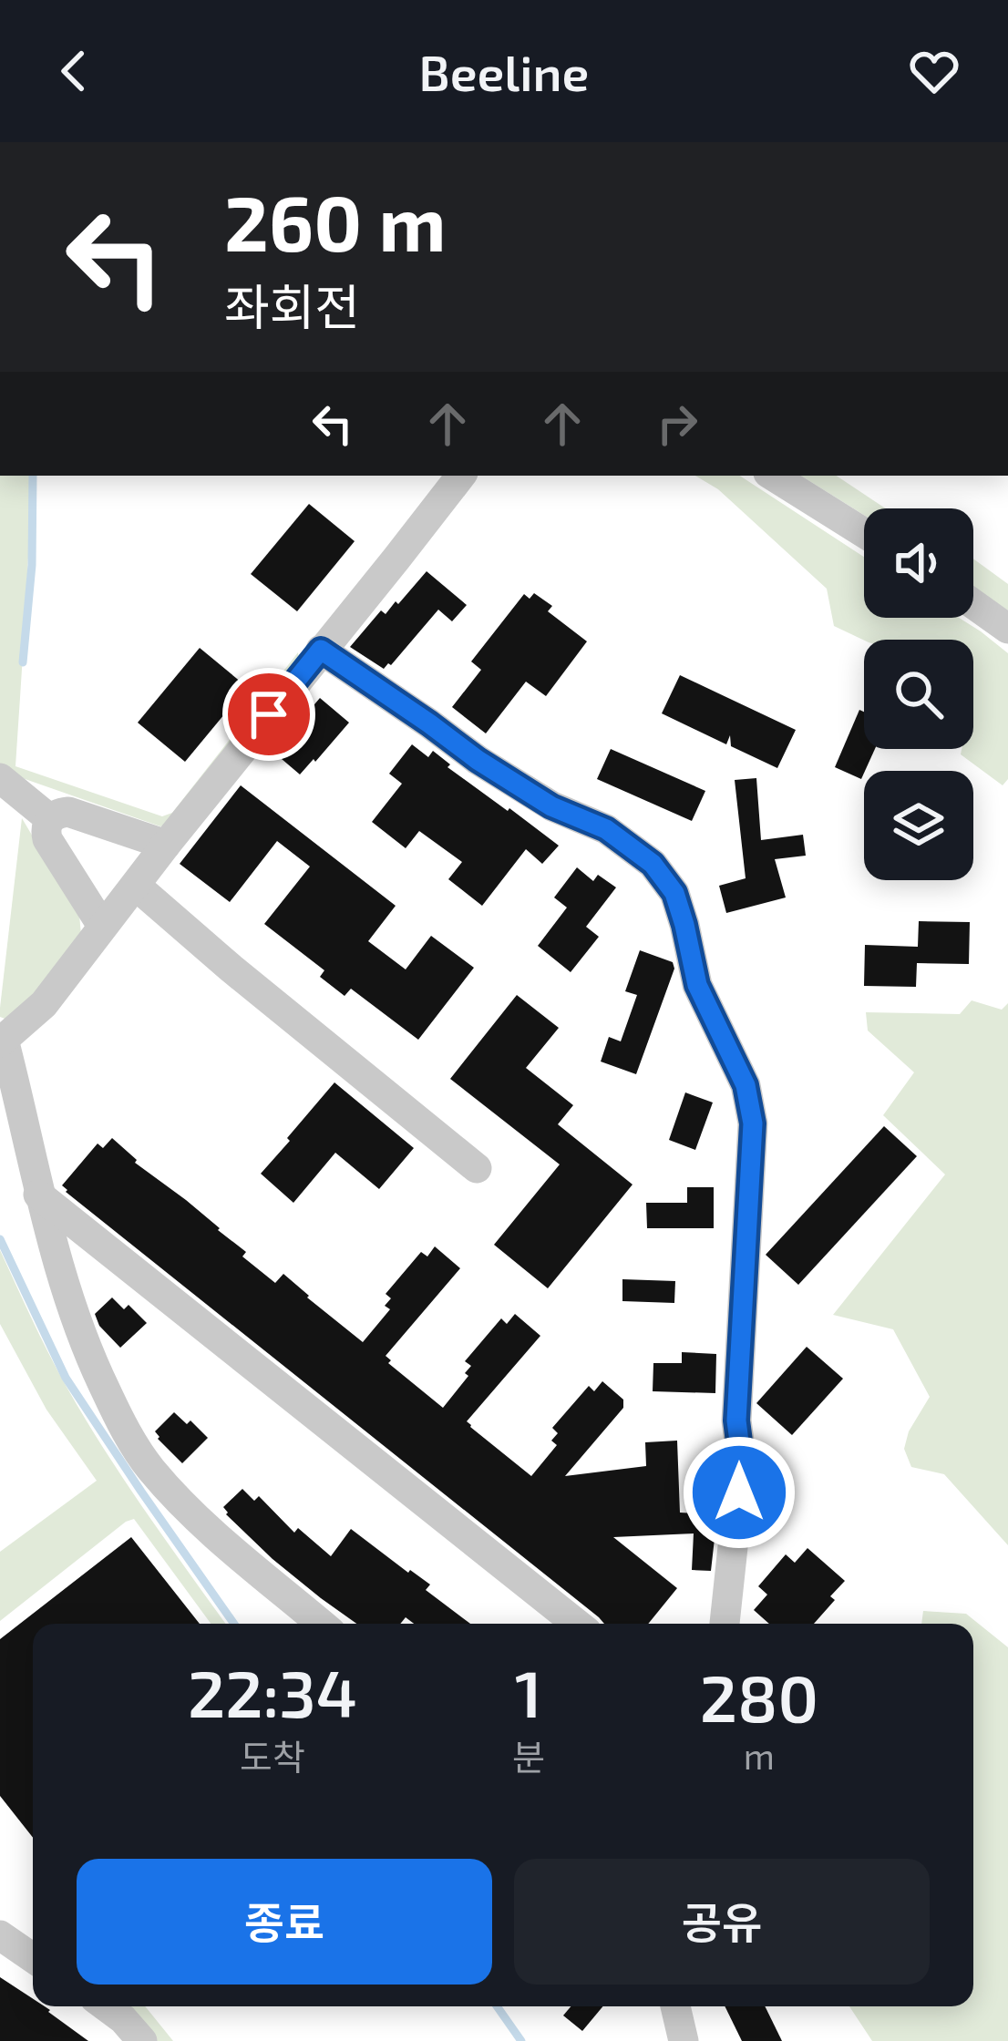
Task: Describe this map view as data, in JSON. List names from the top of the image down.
{
  "page": {
    "header": "Beeline",
    "turn": ["260 m", "좌회전"],
    "eta": [
      "22:34",
      "도착",
      "1",
      "분",
      "280",
      "m"
    ],
    "buttons": ["종료", "공유"]
  }
}
